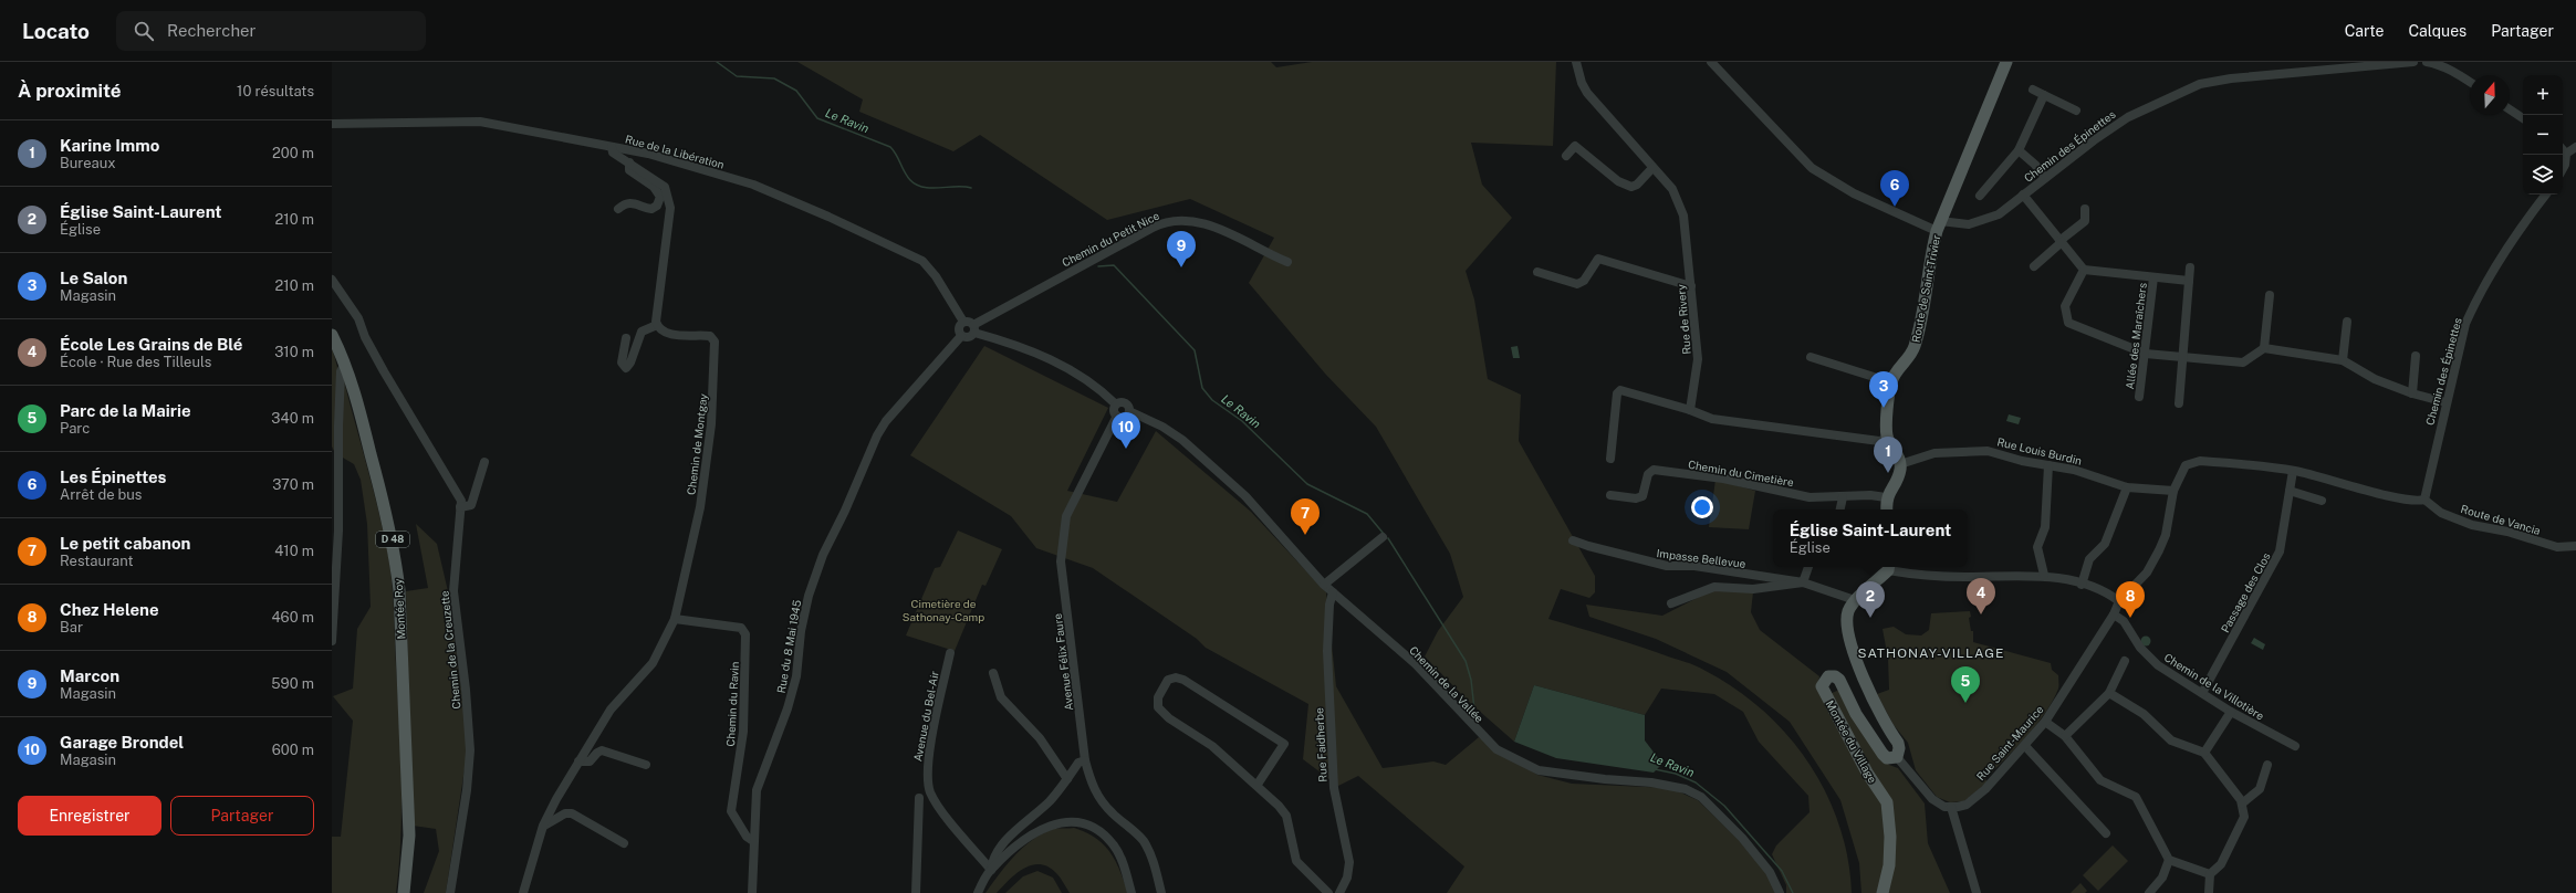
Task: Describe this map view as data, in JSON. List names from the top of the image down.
{
  "streets": {
    "main road": [
      "Route de Saint-Trivier",
      "D 48",
      "Montée Roy",
      "Montée du Village"
    ],
    "street": [
      "Chemin des Épinettes",
      "Rue de la Libération",
      "Chemin du Petit Nice",
      "Rue de Rivery",
      "Allée des Maraîchers",
      "Chemin de Montgay",
      "Rue Louis Burdin",
      "Chemin du Cimetière",
      "Route de Vancia",
      "Impasse Bellevue",
      "Passage des Clos",
      "Rue du 8 Mai 1945",
      "Chemin de la Creuzette",
      "Avenue Félix Faure",
      "Chemin de la Vallée",
      "Chemin de la Villotière",
      "Chemin du Ravin",
      "Avenue du Bel-Air",
      "Rue Saint-Maurice",
      "Rue Faidherbe"
    ]
  },
  "crossings": [
    ["Chemin des Épinettes", "Route de Saint-Trivier"],
    ["Chemin des Épinettes", "Route de Vancia"],
    ["Chemin du Petit Nice", "Rue du 8 Mai 1945"],
    ["Chemin de Montgay", "Chemin du Ravin"],
    ["Passage des Clos", "Chemin de la Villotière"],
    ["Rue du 8 Mai 1945", "Chemin du Ravin"],
    ["Avenue Félix Faure", "Chemin de la Vallée"],
    ["Chemin de la Vallée", "Rue Faidherbe"],
    ["Chemin de la Villotière", "Rue Saint-Maurice"]
  ],
  "districts": ["SATHONAY-VILLAGE"],
  "water": ["Le Ravin"],
  "parks": ["Cimetière de Sathonay-Camp"],
  "north": "top",
  "page": {
    "header": "Locato",
    "search": "Rechercher",
    "nav": ["Carte", "Calques", "Partager"],
    "heading": ["À proximité", "10 résultats"],
    "map_buttons": ["+", "−"],
    "list": [
      {
        "mark": "1",
        "name": "Karine Immo",
        "note": "Bureaux",
        "value": "200 m"
      },
      {
        "mark": "2",
        "name": "Église Saint-Laurent",
        "note": "Église",
        "value": "210 m"
      },
      {
        "mark": "3",
        "name": "Le Salon",
        "note": "Magasin",
        "value": "210 m"
      },
      {
        "mark": "4",
        "name": "École Les Grains de Blé",
        "note": "École · Rue des Tilleuls",
        "value": "310 m"
      },
      {
        "mark": "5",
        "name": "Parc de la Mairie",
        "note": "Parc",
        "value": "340 m"
      },
      {
        "mark": "6",
        "name": "Les Épinettes",
        "note": "Arrêt de bus",
        "value": "370 m"
      },
      {
        "mark": "7",
        "name": "Le petit cabanon",
        "note": "Restaurant",
        "value": "410 m"
      },
      {
        "mark": "8",
        "name": "Chez Helene",
        "note": "Bar",
        "value": "460 m"
      },
      {
        "mark": "9",
        "name": "Marcon",
        "note": "Magasin",
        "value": "590 m"
      },
      {
        "mark": "10",
        "name": "Garage Brondel",
        "note": "Magasin",
        "value": "600 m"
      }
    ],
    "pins": [
      "6",
      "9",
      "3",
      "10",
      "1",
      "7",
      "4",
      "2",
      "8",
      "5"
    ],
    "popup": ["Église Saint-Laurent", "Église"],
    "buttons": ["Enregistrer", "Partager"]
  }
}
